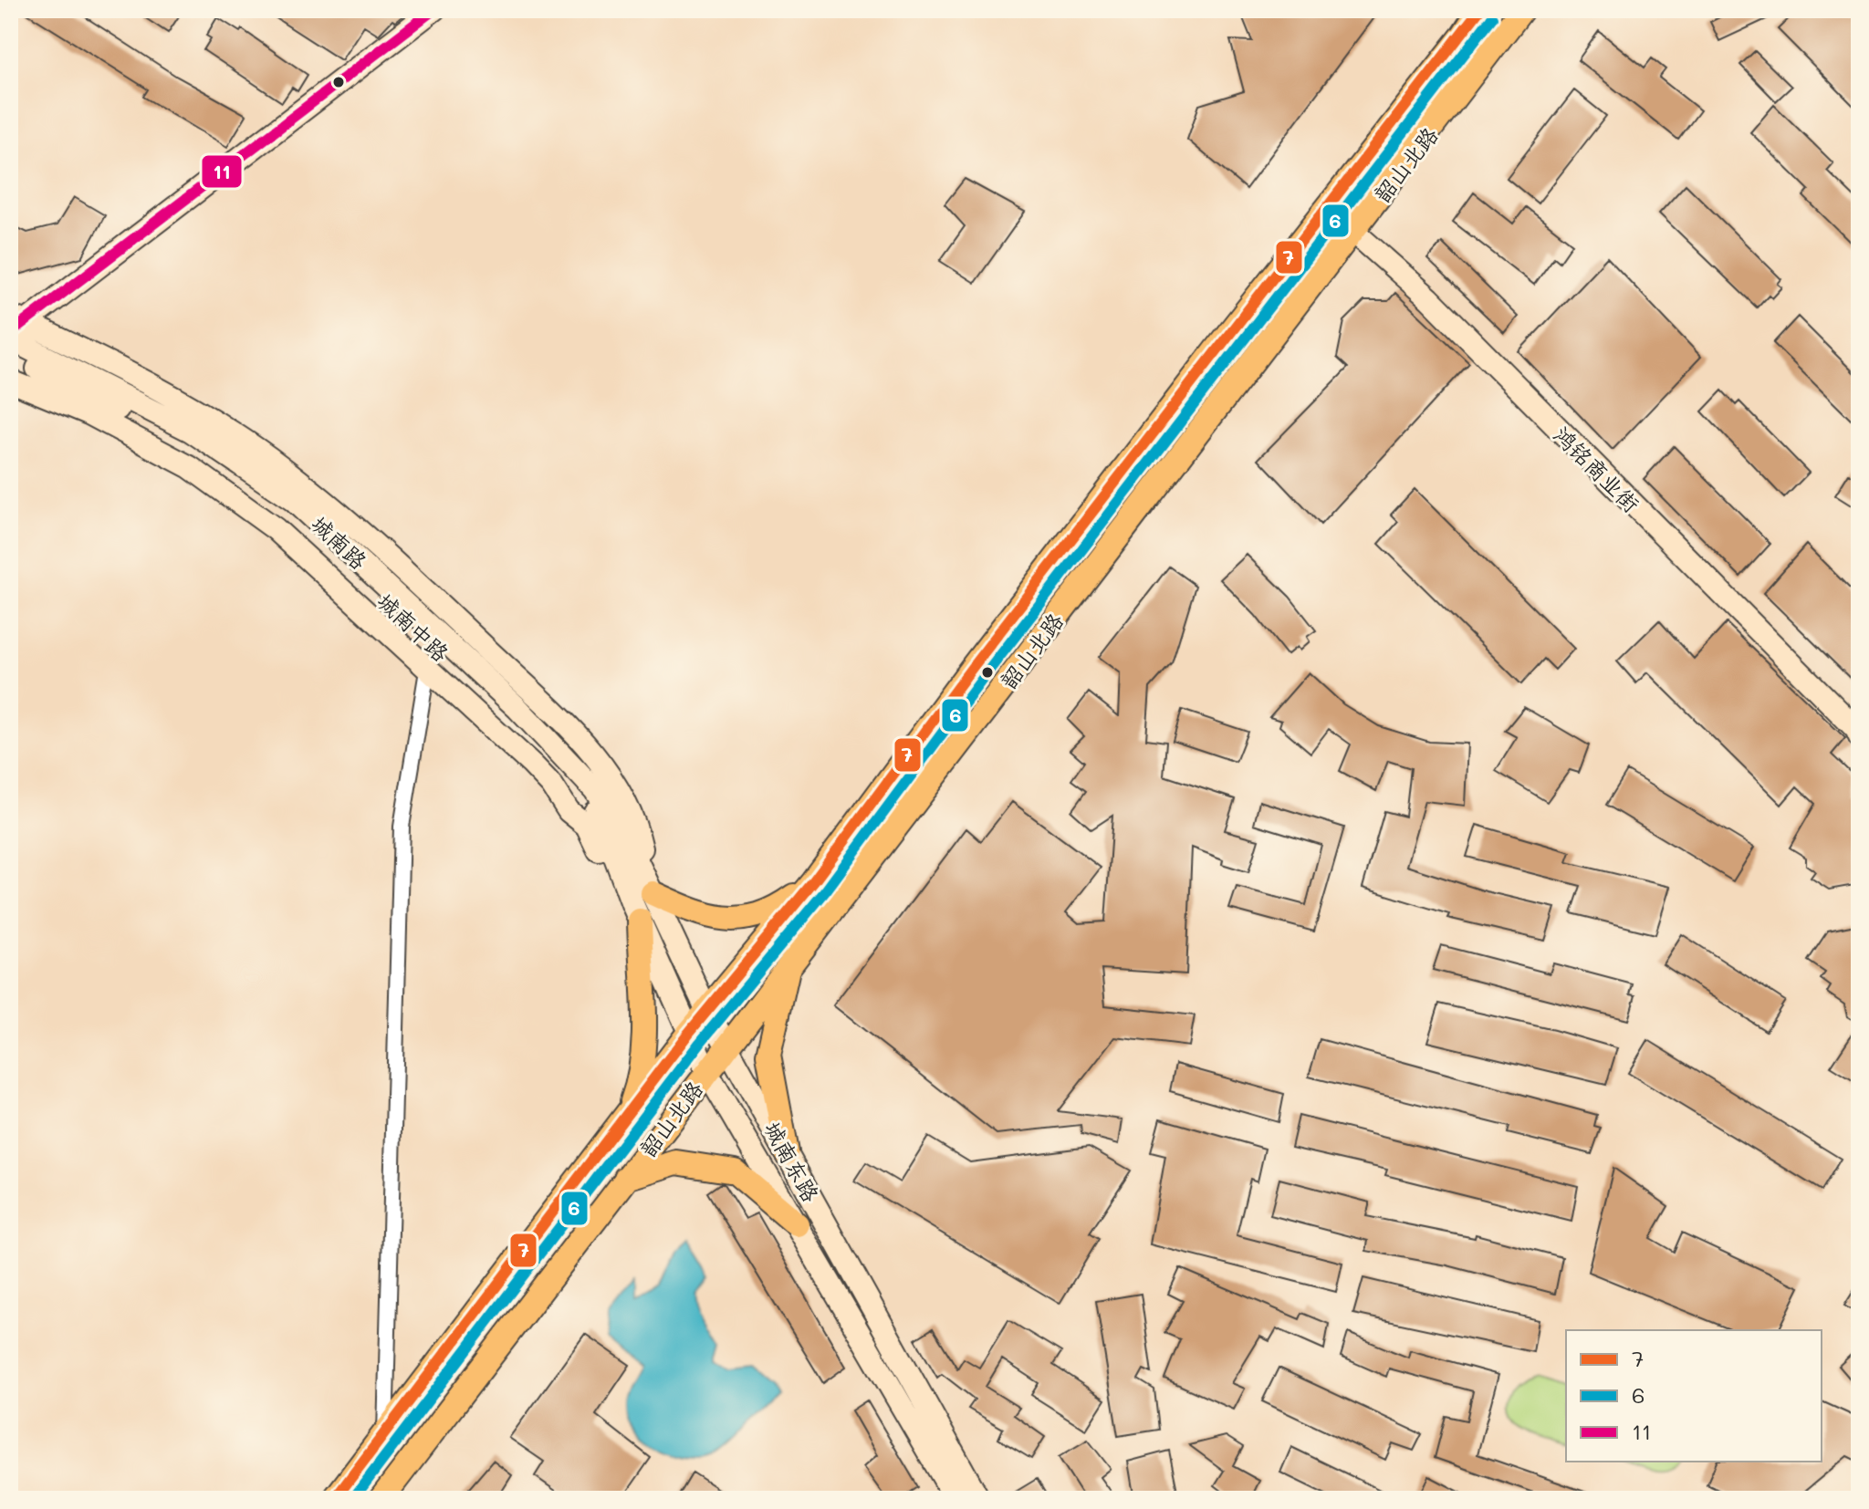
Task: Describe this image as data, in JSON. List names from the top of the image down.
{
  "streets": {
    "main road": [
      "韶山北路",
      "鸿铭商业街",
      "城南路",
      "城南中路",
      "城南东路"
    ]
  },
  "crossings": [
    ["韶山北路", "鸿铭商业街"],
    ["韶山北路", "城南东路"],
    ["城南路", "城南中路"],
    ["城南路", "城南东路"],
    ["城南中路", "城南东路"]
  ],
  "lines": ["transit line 7", "transit line 11", "transit line 6"],
  "legend": ["7", "6", "11"]
}
